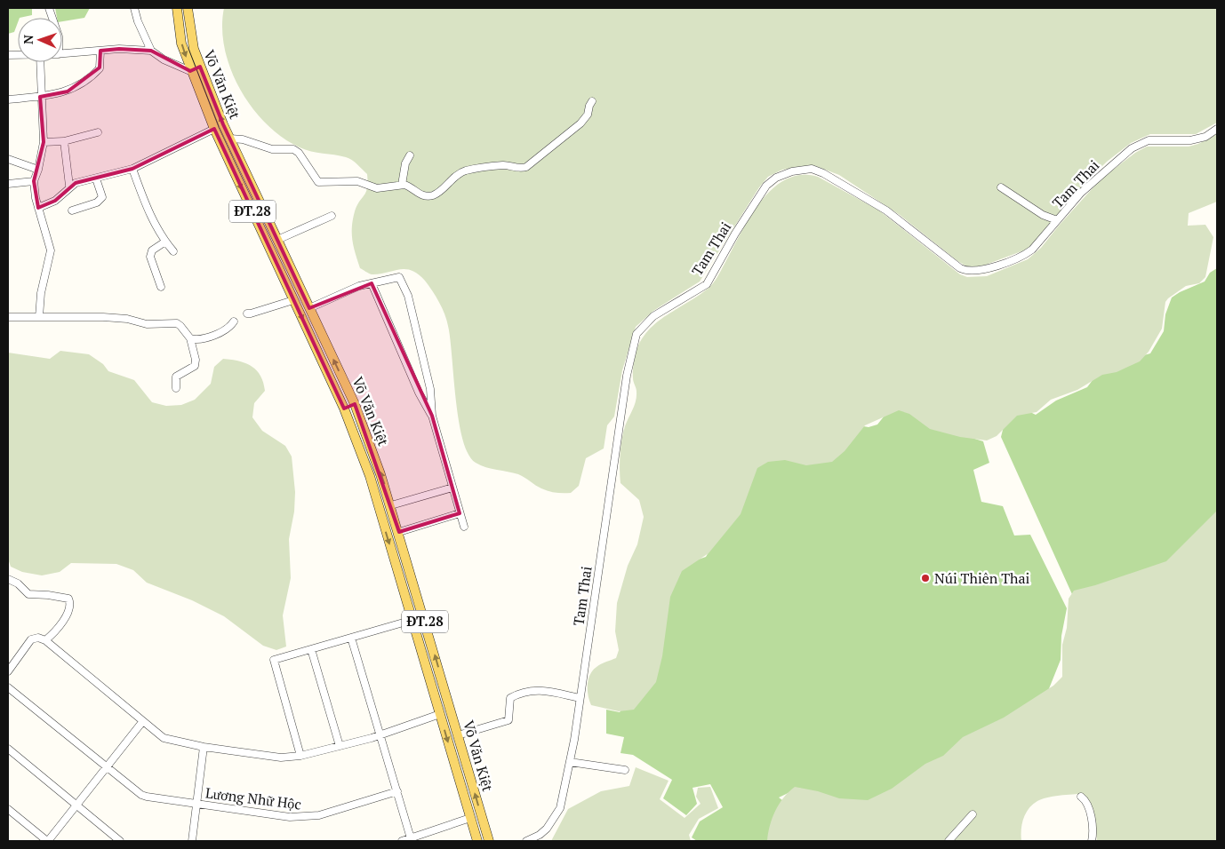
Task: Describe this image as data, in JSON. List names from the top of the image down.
{
  "streets": {
    "main road": ["Võ Văn Kiệt", "ĐT.28"],
    "street": ["Tam Thai", "Lương Nhữ Hộc"]
  },
  "places": ["Núi Thiên Thai"],
  "north": "left"
}
